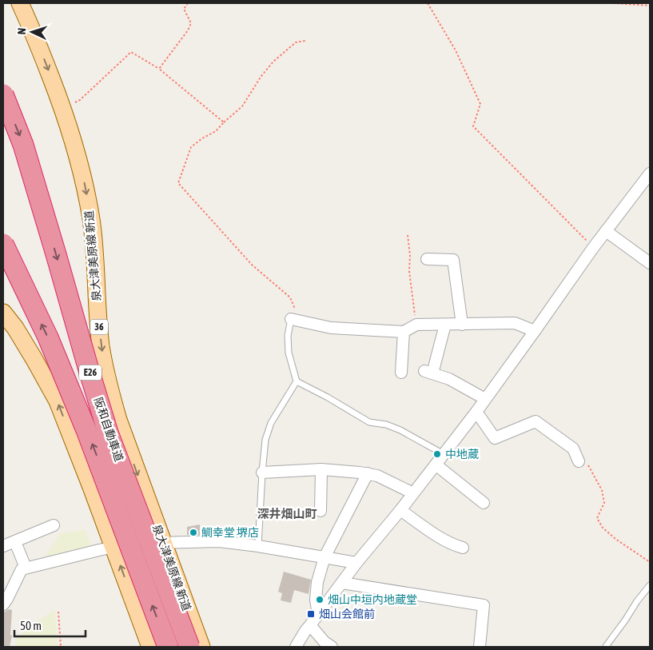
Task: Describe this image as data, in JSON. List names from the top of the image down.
{
  "streets": {
    "highway": ["E26", "阪和自動車道"],
    "main road": ["泉大津美原線 新道", "36"]
  },
  "districts": ["深井畑山町"],
  "places": {
    "other": ["中地蔵", "鯛幸堂 堺店", "畑山中垣内地蔵堂"],
    "transit": ["畑山会館前"]
  },
  "scale_bar": "50 m",
  "north": "left"
}
